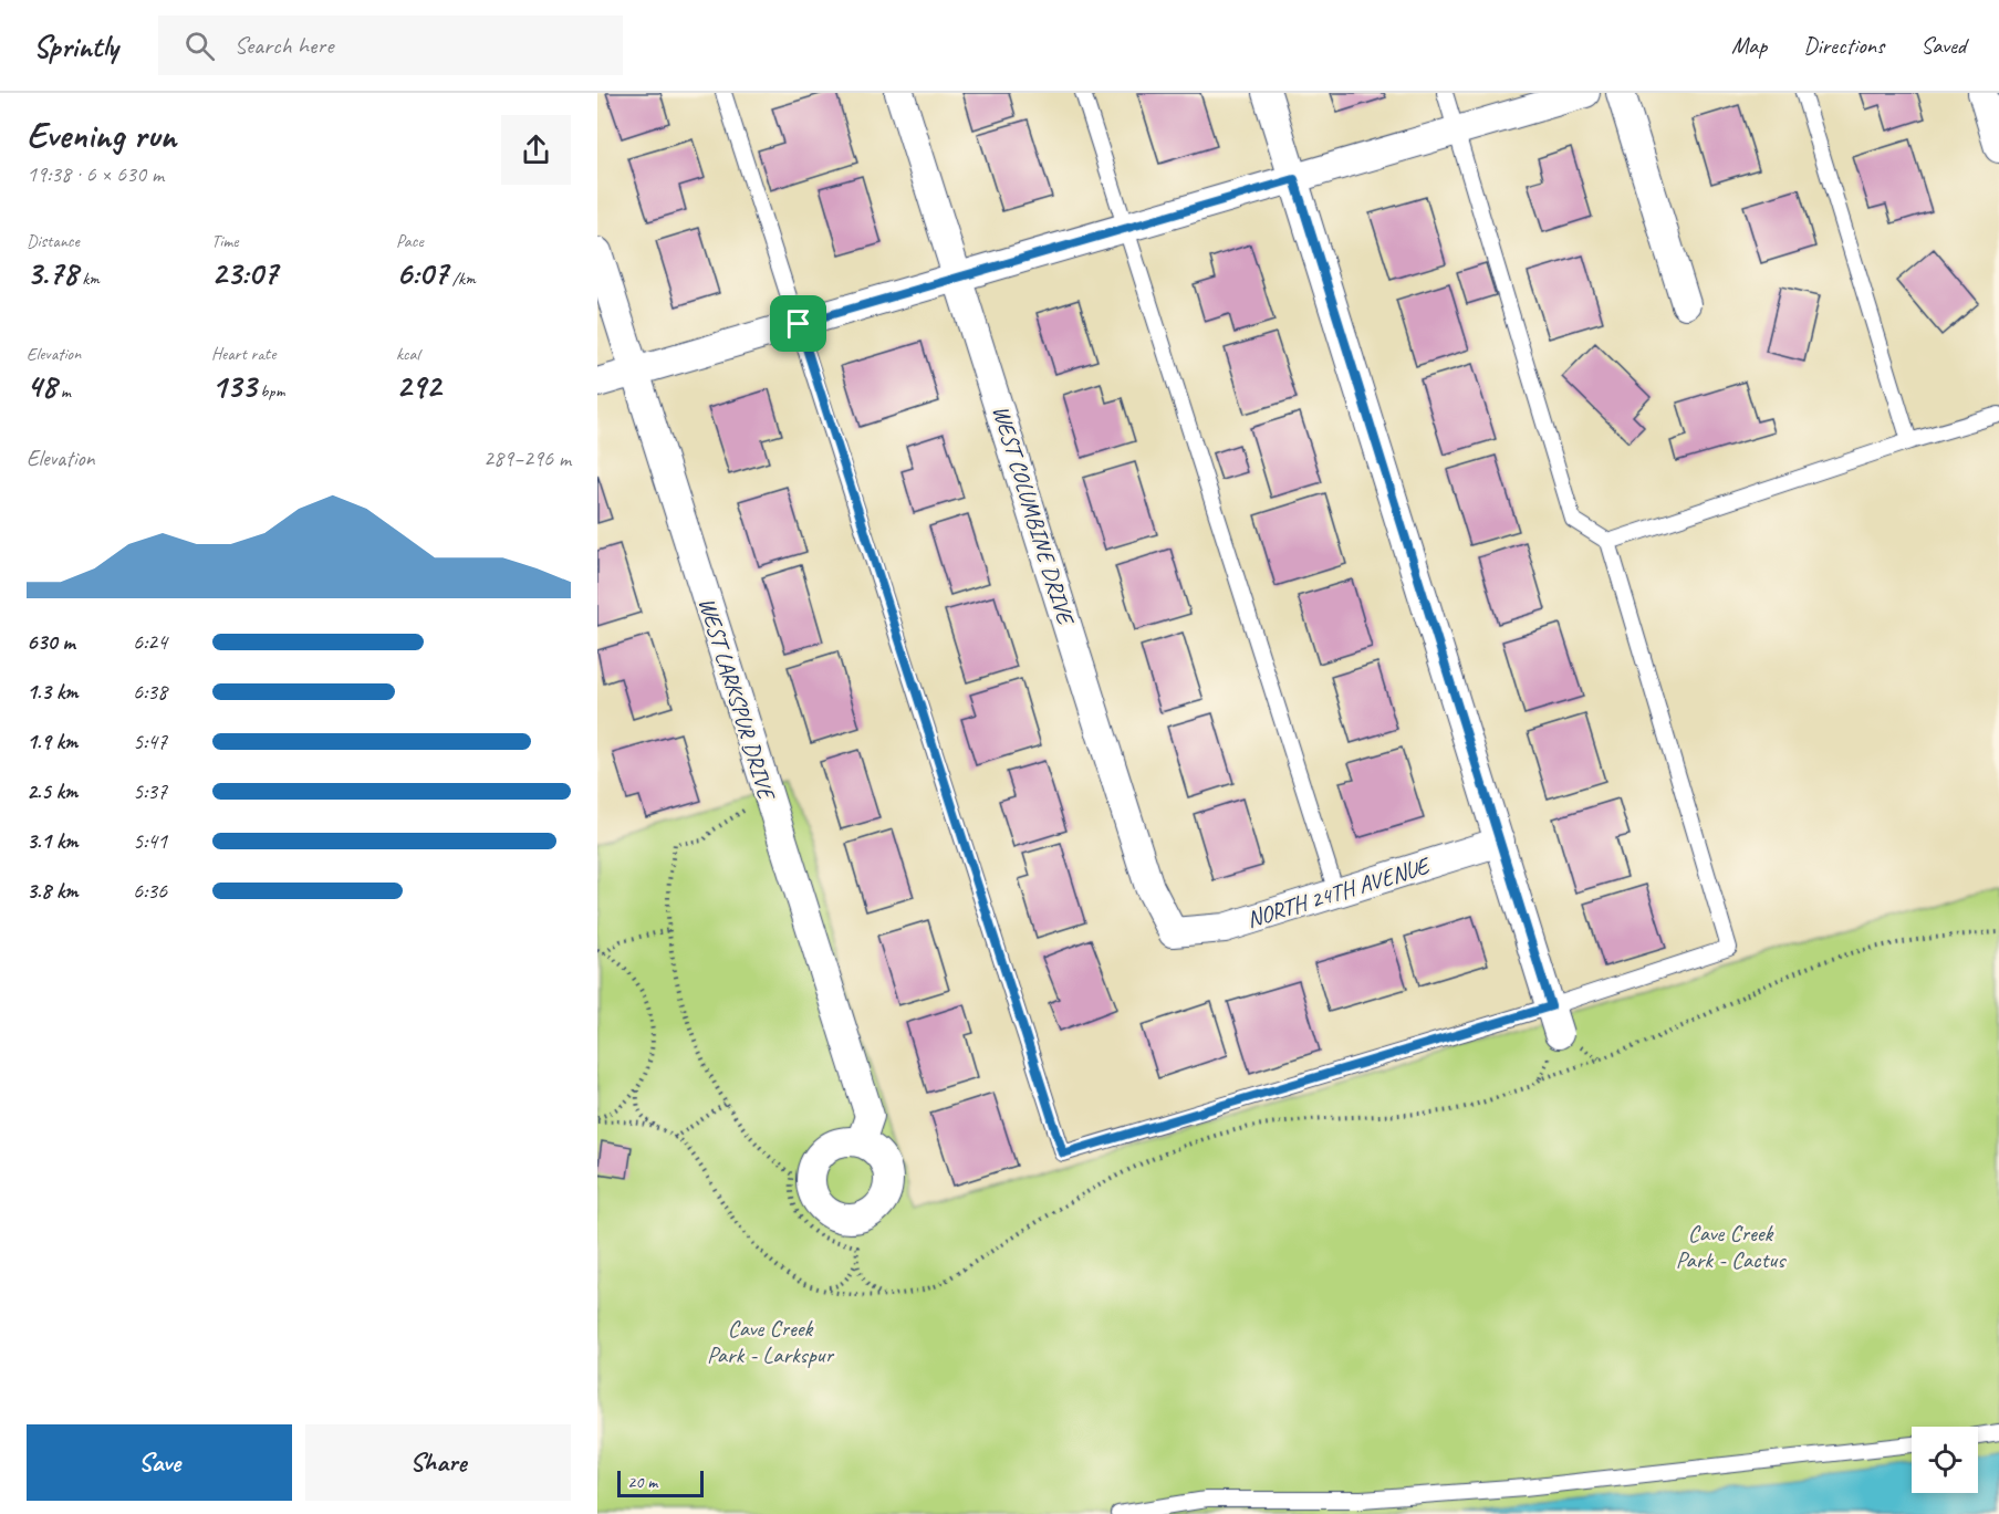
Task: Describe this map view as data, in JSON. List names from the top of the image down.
{
  "streets": {
    "street": ["WEST COLUMBINE DRIVE", "WEST LARKSPUR DRIVE", "NORTH 24TH AVENUE"]
  },
  "crossings": [
    ["WEST COLUMBINE DRIVE", "NORTH 24TH AVENUE"]
  ],
  "parks": ["Cave Creek Park - Cactus", "Cave Creek Park - Larkspur"],
  "scale_bar": "20 m",
  "page": {
    "header": "Sprintly",
    "search": "Search here",
    "nav": ["Map", "Directions", "Saved"],
    "heading": ["Evening run", "19:38 · 6 × 630 m"],
    "stats": [
      ["Distance", "3.78 km"],
      ["Time", "23:07"],
      ["Pace", "6:07 /km"],
      ["Elevation", "48 m"],
      ["Heart rate", "133 bpm"],
      ["kcal", "292"]
    ],
    "chart": ["Elevation", "289–296 m"],
    "list": [
      {
        "name": "630 m",
        "note": "6:24"
      },
      {
        "name": "1.3 km",
        "note": "6:38"
      },
      {
        "name": "1.9 km",
        "note": "5:47"
      },
      {
        "name": "2.5 km",
        "note": "5:37"
      },
      {
        "name": "3.1 km",
        "note": "5:41"
      },
      {
        "name": "3.8 km",
        "note": "6:36"
      }
    ],
    "buttons": ["Save", "Share"],
    "scale": "20 m"
  }
}
